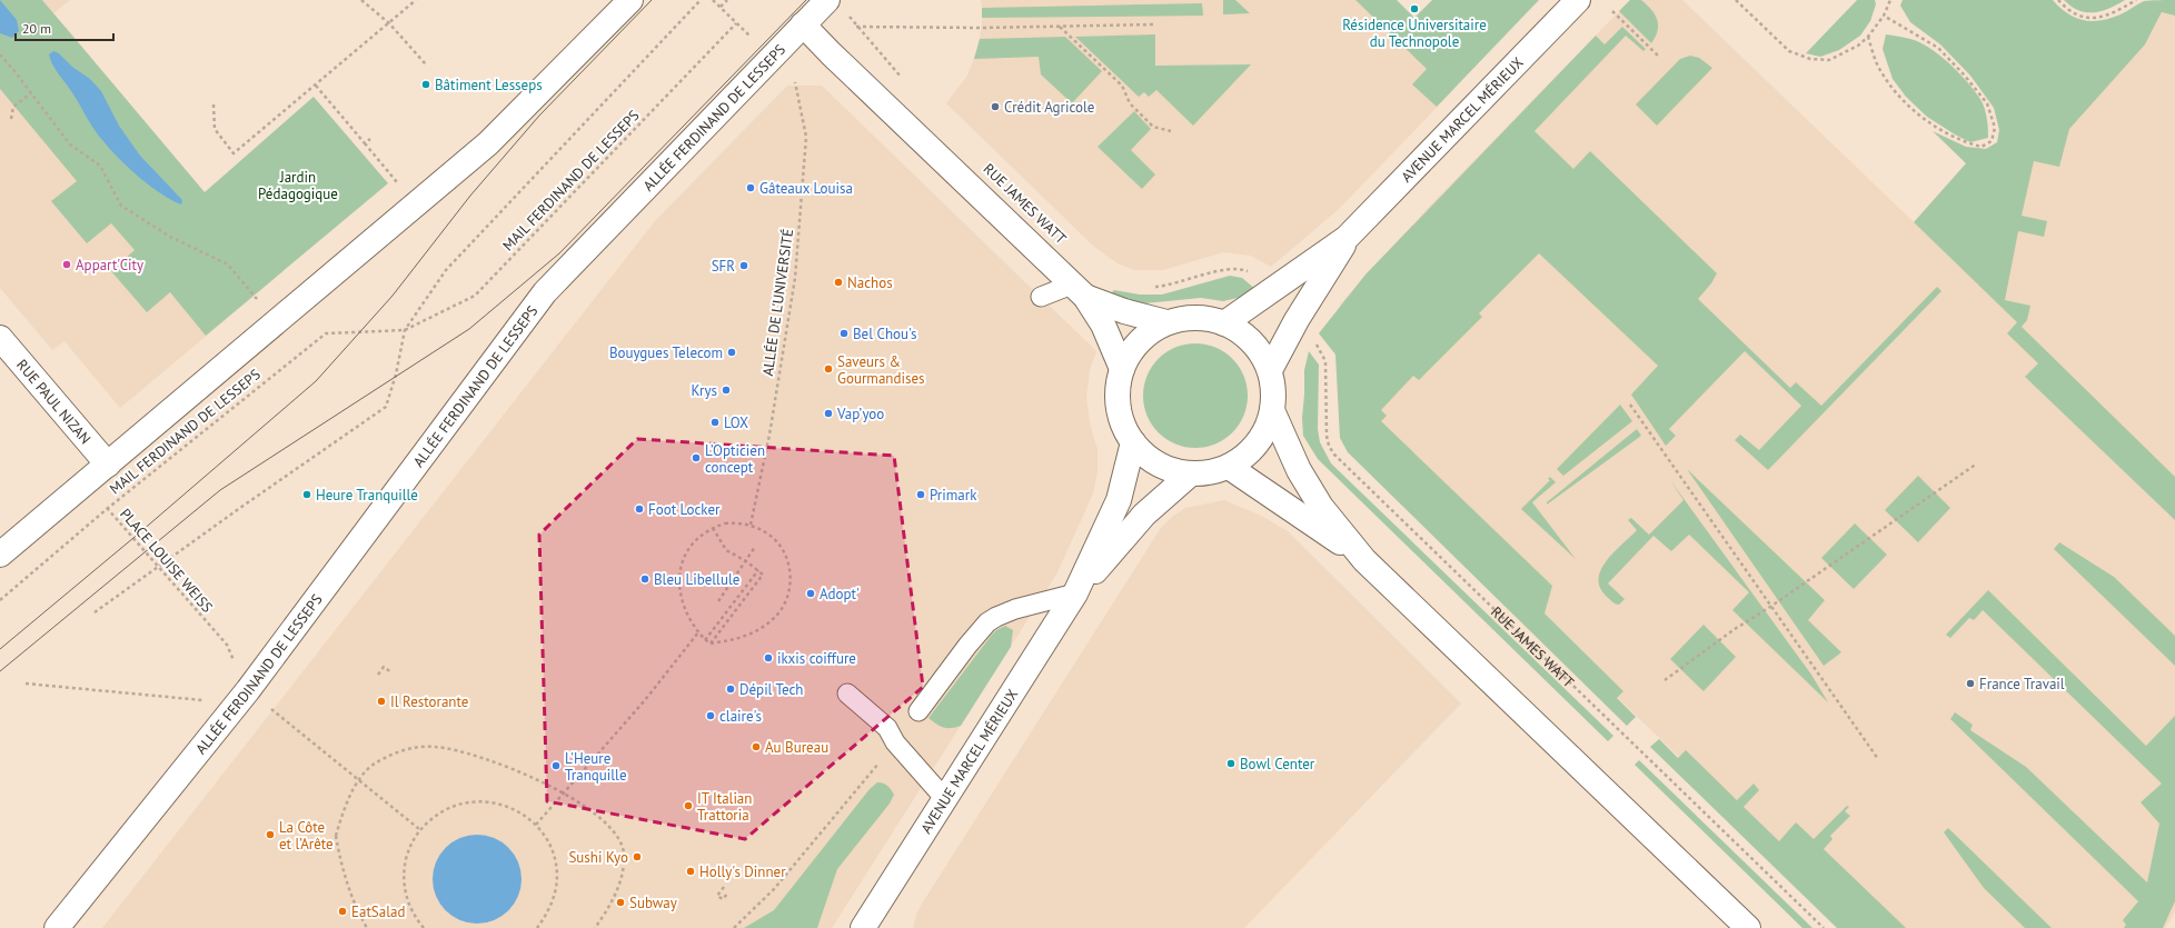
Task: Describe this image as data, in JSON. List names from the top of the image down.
{
  "streets": {
    "street": [
      "ALLÉE FERDINAND DE LESSEPS",
      "AVENUE MARCEL MÉRIEUX",
      "RUE JAMES WATT",
      "RUE PAUL NIZAN"
    ],
    "path": ["MAIL FERDINAND DE LESSEPS", "ALLÉE DE L'UNIVERSITÉ", "PLACE LOUISE WEISS"]
  },
  "crossings": [
    ["ALLÉE FERDINAND DE LESSEPS", "RUE JAMES WATT"],
    ["AVENUE MARCEL MÉRIEUX", "RUE JAMES WATT"],
    ["MAIL FERDINAND DE LESSEPS", "PLACE LOUISE WEISS"]
  ],
  "parks": ["Jardin Pédagogique"],
  "places": [
    "Résidence Universitaire du Technopole",
    "Bâtiment Lesseps",
    "Crédit Agricole",
    "Gâteaux Louisa",
    "Appart'City",
    "SFR",
    "Nachos",
    "Bel Chou's",
    "Bouygues Telecom",
    "Saveurs & Gourmandises",
    "Krys",
    "Vap’yoo",
    "LOX",
    "L’Opticien concept",
    "Heure Tranquille",
    "Primark",
    "Foot Locker",
    "Bleu Libellule",
    "Adopt'",
    "ikxis coiffure",
    "France Travail",
    "Dépil Tech",
    "Il Restorante",
    "claire's",
    "Au Bureau",
    "Bowl Center",
    "L'Heure Tranquille",
    "IT Italian Trattoria",
    "La Côte et l’Arête",
    "Sushi Kyo",
    "Holly's Dinner",
    "Subway",
    "EatSalad"
  ],
  "scale_bar": "20 m"
}
